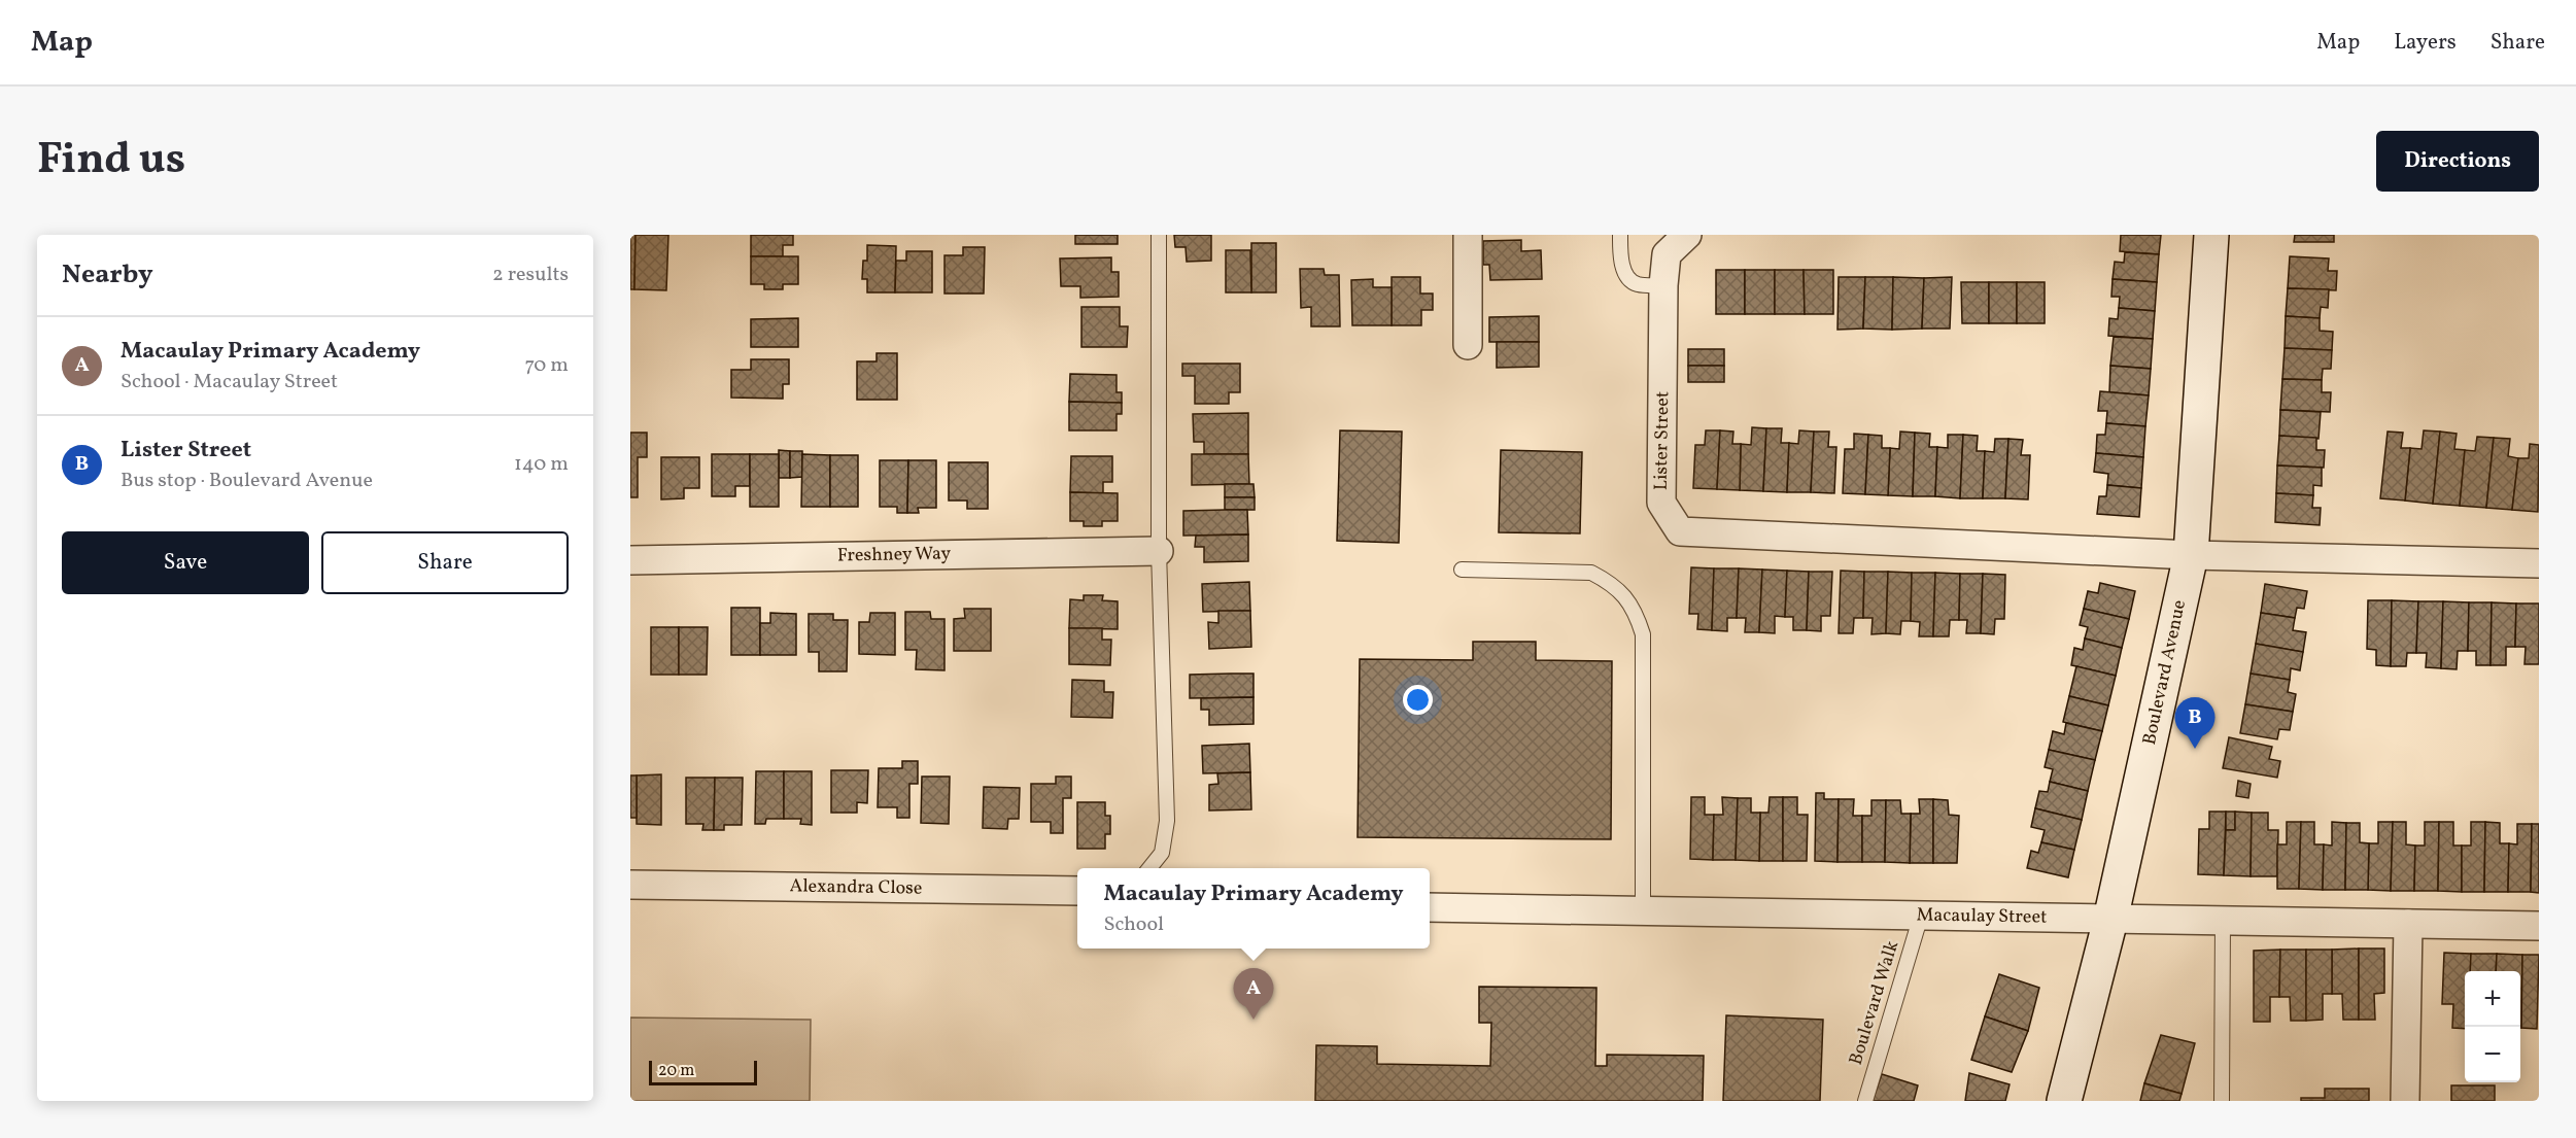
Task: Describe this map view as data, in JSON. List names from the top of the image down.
{
  "streets": {
    "street": [
      "Lister Street",
      "Freshney Way",
      "Boulevard Avenue",
      "Alexandra Close",
      "Macaulay Street"
    ],
    "lane": ["Boulevard Walk"]
  },
  "crossings": [
    ["Lister Street", "Boulevard Avenue"],
    ["Boulevard Avenue", "Macaulay Street"],
    ["Macaulay Street", "Boulevard Walk"]
  ],
  "scale_bar": "20 m",
  "page": {
    "header": "Map",
    "nav": ["Map", "Layers", "Share"],
    "title": "Find us",
    "buttons": [
      "Directions",
      ["Save", "Share"]
    ],
    "heading": ["Nearby", "2 results"],
    "list": [
      {
        "mark": "A",
        "name": "Macaulay Primary Academy",
        "note": "School · Macaulay Street",
        "value": "70 m"
      },
      {
        "mark": "B",
        "name": "Lister Street",
        "note": "Bus stop · Boulevard Avenue",
        "value": "140 m"
      }
    ],
    "pins": ["B", "A"],
    "popup": ["Macaulay Primary Academy", "School"],
    "map_buttons": ["+", "−"],
    "scale": "20 m"
  }
}
